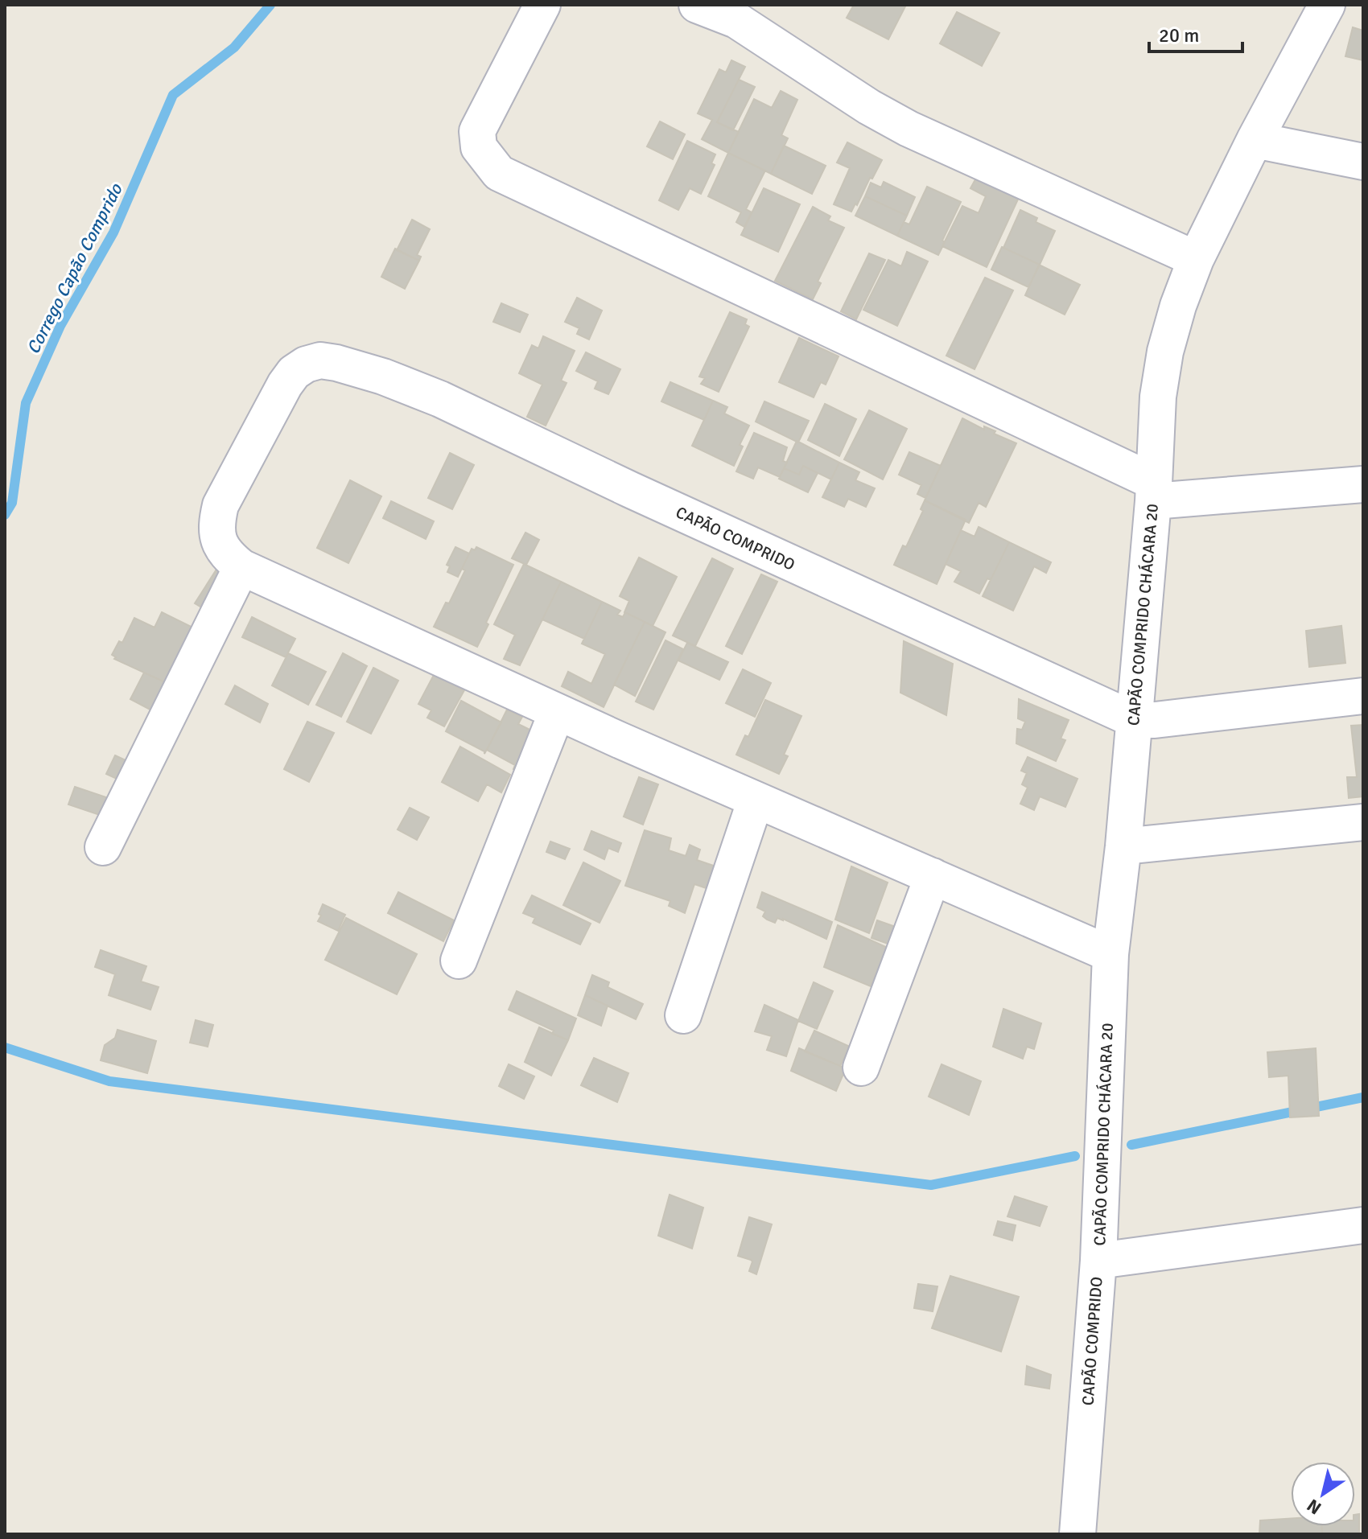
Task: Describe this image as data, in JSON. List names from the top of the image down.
{
  "streets": {
    "street": ["CAPÃO COMPRIDO", "CAPÃO COMPRIDO CHÁCARA 20"]
  },
  "crossings": [
    ["CAPÃO COMPRIDO", "CAPÃO COMPRIDO CHÁCARA 20"]
  ],
  "water": ["Corrego Capão Comprido"],
  "scale_bar": "20 m",
  "north": "bottom left"
}
